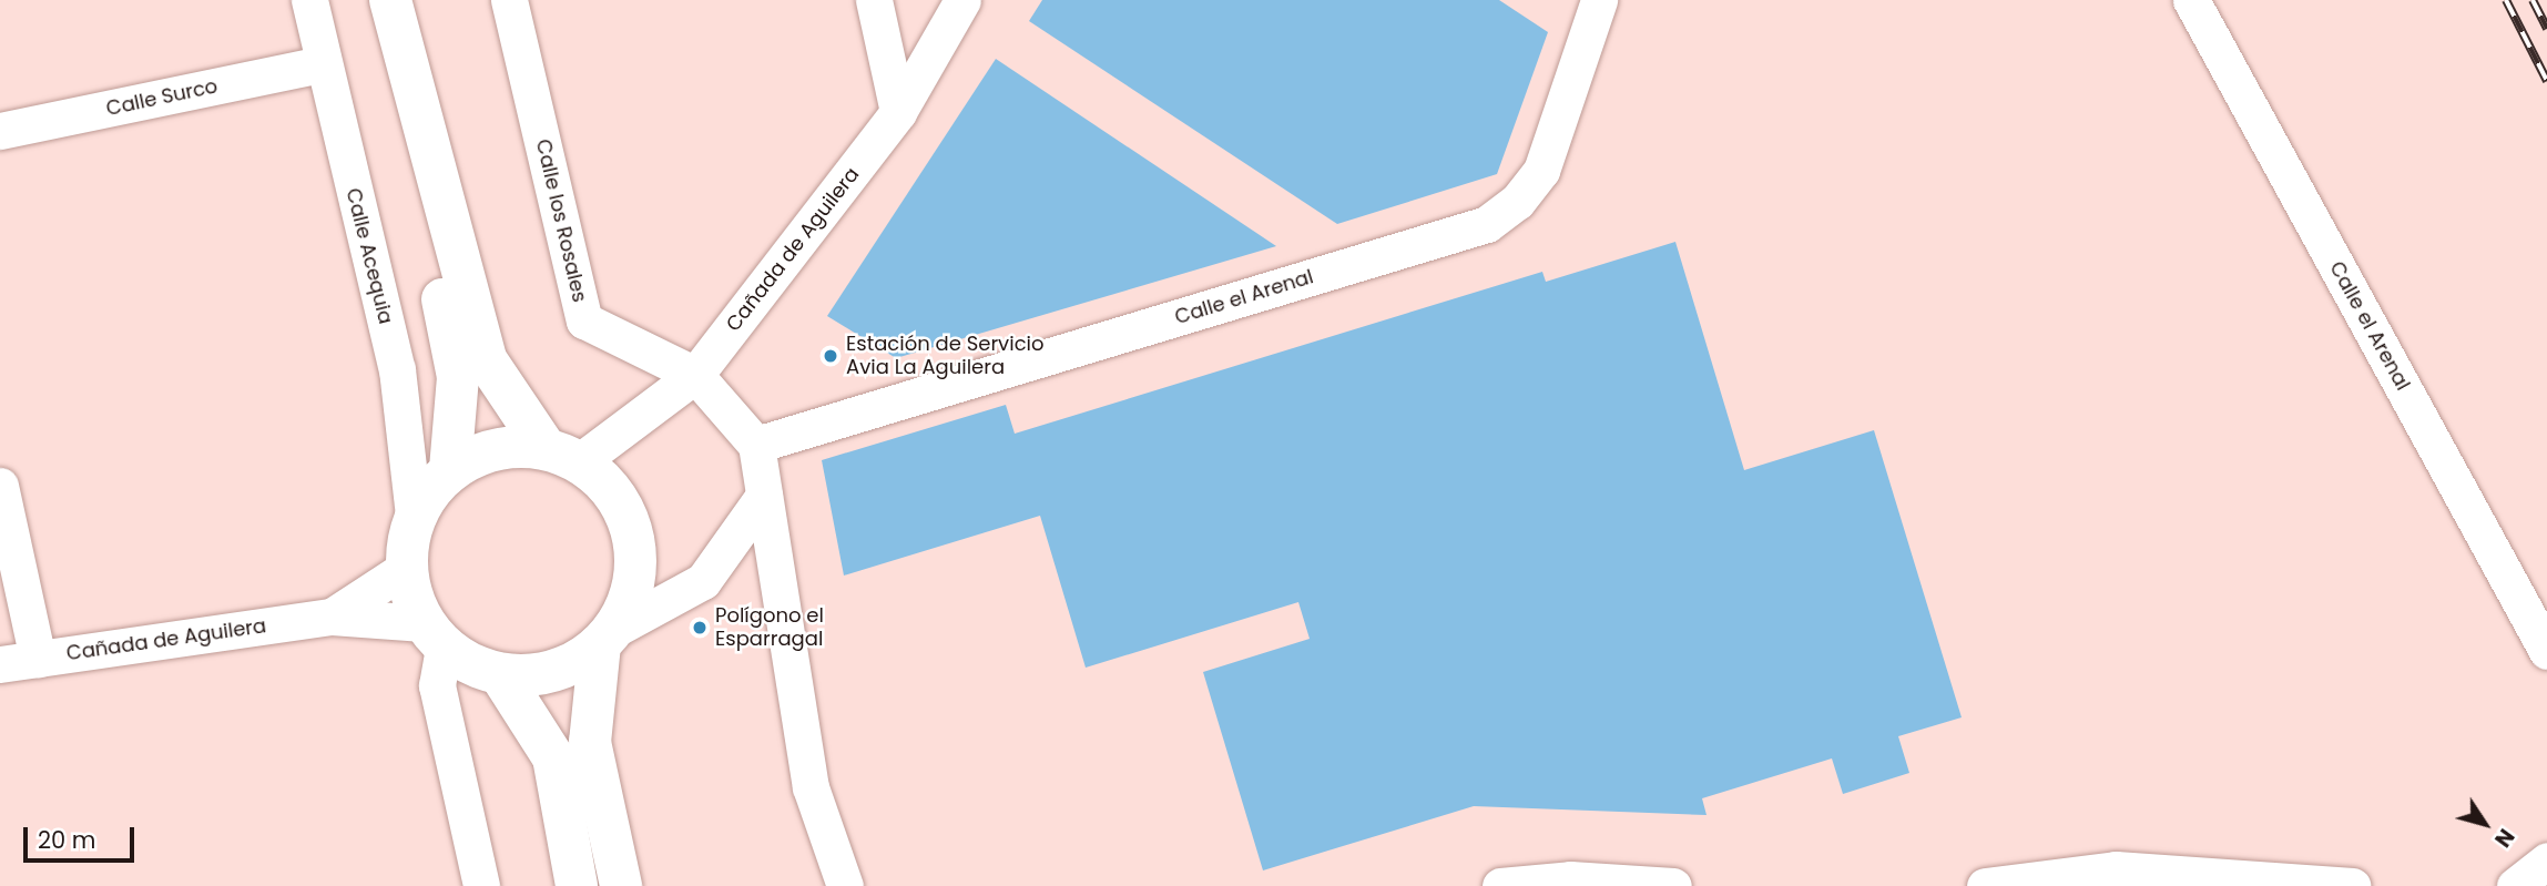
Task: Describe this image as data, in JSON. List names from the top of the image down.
{
  "streets": {
    "street": [
      "Calle Surco",
      "Calle los Rosales",
      "Cañada de Aguilera",
      "Calle Acequia",
      "Calle el Arenal"
    ]
  },
  "crossings": [
    ["Calle Surco", "Calle Acequia"],
    ["Calle los Rosales", "Cañada de Aguilera"],
    ["Cañada de Aguilera", "Calle Acequia"]
  ],
  "places": ["Estación de Servicio Avia La Aguilera", "Polígono el Esparragal"],
  "scale_bar": "20 m",
  "north": "bottom right"
}
